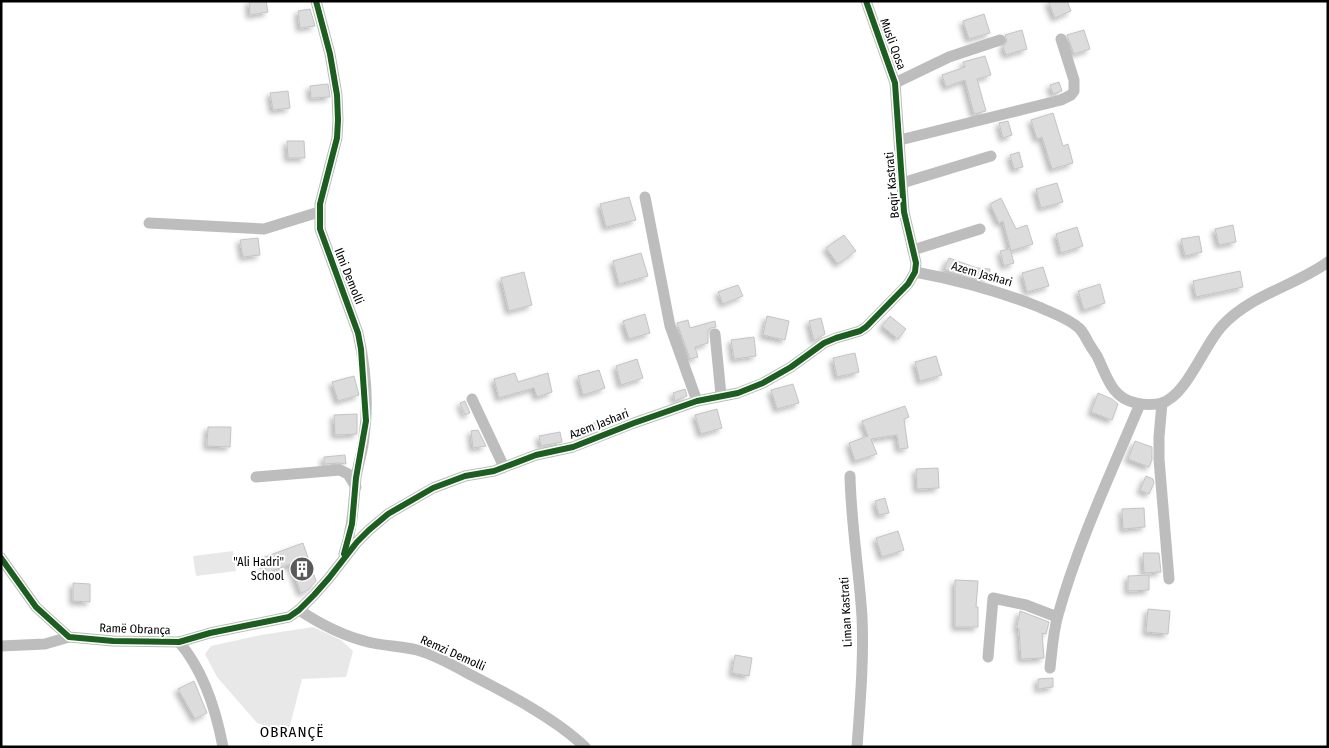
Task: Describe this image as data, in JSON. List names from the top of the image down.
{
  "streets": {
    "street": [
      "Musli Qosa",
      "Beqir Kastrati",
      "Azem Jashari",
      "Ilmi Demolli",
      "Liman Kastrati",
      "Ramë Obrança",
      "Remzi Demolli"
    ]
  },
  "crossings": [
    ["Musli Qosa", "Beqir Kastrati"],
    ["Beqir Kastrati", "Azem Jashari"],
    ["Azem Jashari", "Ilmi Demolli"],
    ["Azem Jashari", "Ramë Obrança"],
    ["Azem Jashari", "Remzi Demolli"],
    ["Ramë Obrança", "Remzi Demolli"]
  ],
  "districts": ["OBRANÇË"],
  "places": {
    "building": ["\"Ali Hadri\" School"]
  }
}
